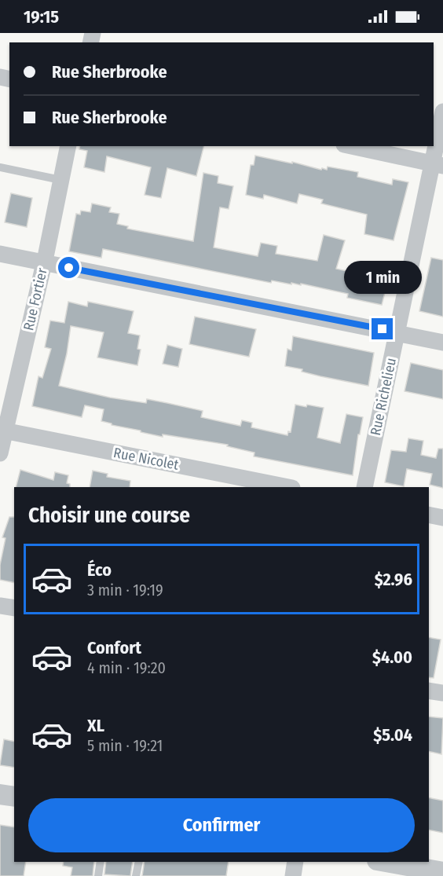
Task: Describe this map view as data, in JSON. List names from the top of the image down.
{
  "streets": {
    "street": ["Rue Fortier", "Rue Richelieu", "Rue Nicolet"]
  },
  "crossings": [
    ["Rue Fortier", "Rue Nicolet"]
  ],
  "page": {
    "status": "19:15",
    "banner": ["Rue Sherbrooke", "Rue Sherbrooke"],
    "bubble": "1 min",
    "heading": "Choisir une course",
    "list": [
      {
        "name": "Éco",
        "note": "3 min · 19:19",
        "value": "$2.96"
      },
      {
        "name": "Confort",
        "note": "4 min · 19:20",
        "value": "$4.00"
      },
      {
        "name": "XL",
        "note": "5 min · 19:21",
        "value": "$5.04"
      }
    ],
    "buttons": "Confirmer"
  }
}
